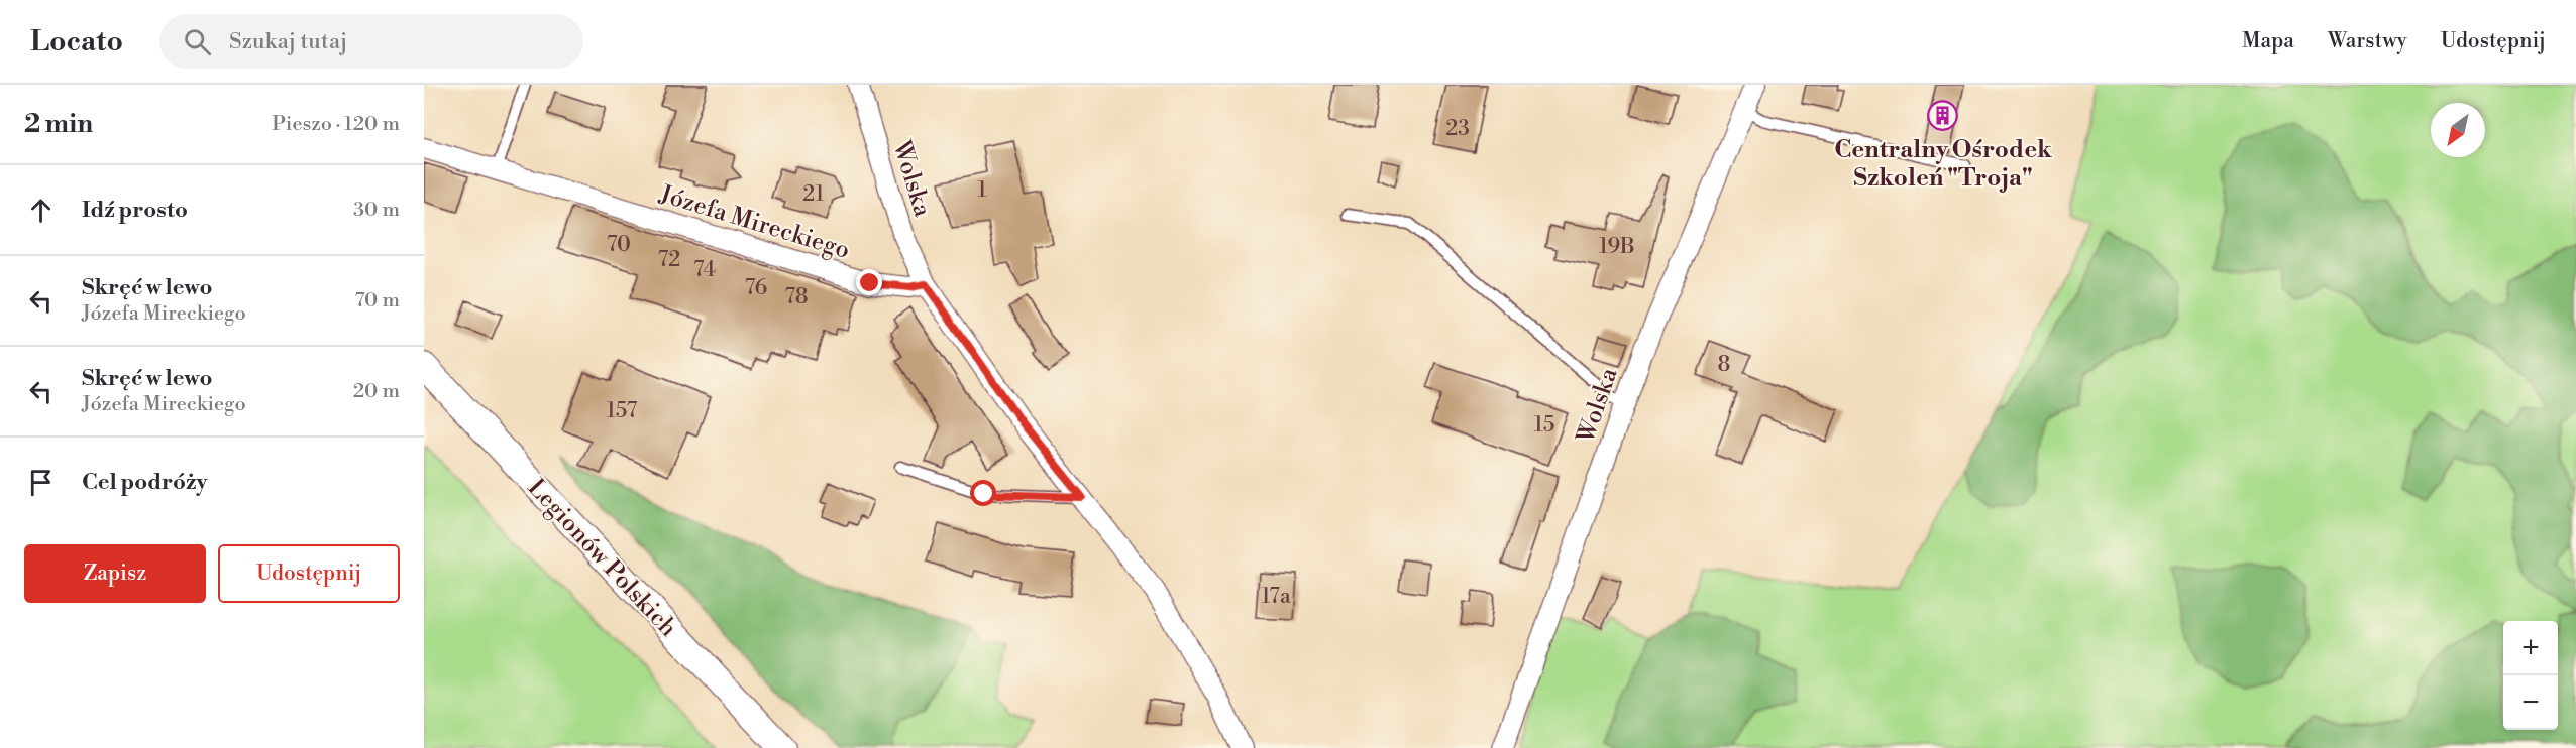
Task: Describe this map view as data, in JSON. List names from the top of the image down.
{
  "streets": {
    "street": ["Wolska", "Józefa Mireckiego", "Legionów Polskich"]
  },
  "crossings": [
    ["Wolska", "Józefa Mireckiego"]
  ],
  "places": {
    "building": ["Centralny Ośrodek Szkoleń \"Troja\""]
  },
  "house_numbers": [
    "23",
    "1",
    "21",
    "70",
    "19B",
    "72",
    "74",
    "76",
    "78",
    "8",
    "157",
    "15",
    "17a"
  ],
  "north": "bottom left",
  "page": {
    "header": "Locato",
    "search": "Szukaj tutaj",
    "nav": ["Mapa", "Warstwy", "Udostępnij"],
    "heading": ["2 min", "Pieszo · 120 m"],
    "list": [
      ["Idź prosto", "30 m"],
      ["Skręć w lewo", "Józefa Mireckiego", "70 m"],
      ["Skręć w lewo", "Józefa Mireckiego", "20 m"],
      "Cel podróży"
    ],
    "buttons": ["Zapisz", "Udostępnij"],
    "map_buttons": ["+", "−"]
  }
}
